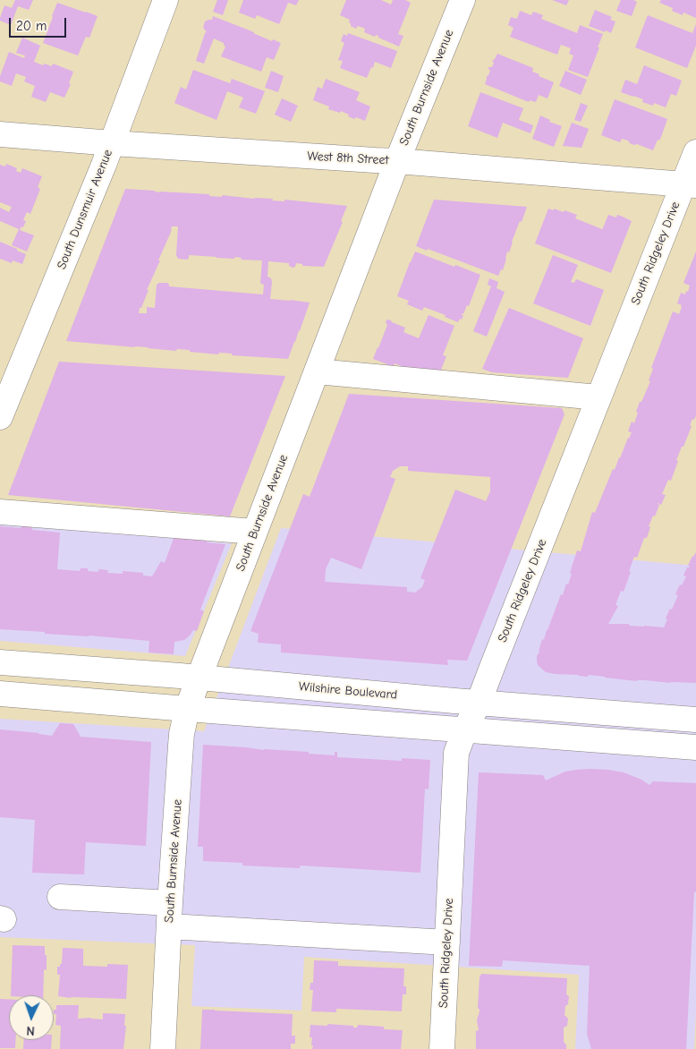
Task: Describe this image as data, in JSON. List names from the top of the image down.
{
  "streets": {
    "street": [
      "South Burnside Avenue",
      "West 8th Street",
      "South Dunsmuir Avenue",
      "South Ridgeley Drive",
      "Wilshire Boulevard"
    ]
  },
  "crossings": [
    ["South Burnside Avenue", "West 8th Street"],
    ["South Burnside Avenue", "Wilshire Boulevard"],
    ["West 8th Street", "South Dunsmuir Avenue"],
    ["West 8th Street", "South Ridgeley Drive"],
    ["South Ridgeley Drive", "Wilshire Boulevard"]
  ],
  "scale_bar": "20 m",
  "north": "bottom"
}
